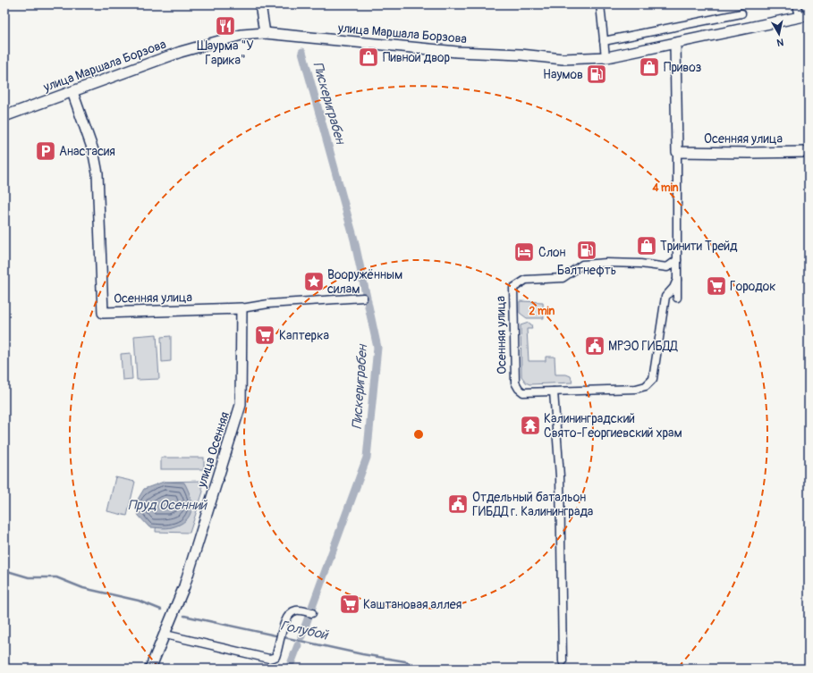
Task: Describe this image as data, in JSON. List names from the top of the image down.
{
  "streets": {
    "street": ["улица Маршала Борзова", "Осенняя улица", "улица Осенняя"]
  },
  "crossings": [
    ["улица Маршала Борзова", "Осенняя улица"],
    ["Осенняя улица", "улица Осенняя"]
  ],
  "water": ["Пискериграбен", "Пруд Осенний", "Голубой"],
  "places": {
    "restaurant": ["Шаурма \"У Гарика\""],
    "shop": ["Пивной двор", "Привоз", "Тринити Трейд"],
    "fuel station": ["Наумов", "Балтнефть"],
    "parking": ["Анастасия"],
    "hotel": ["Слон"],
    "place": ["Вооружённым силам"],
    "supermarket": ["Городок", "Каптерка", "Каштановая аллея"],
    "public building": ["МРЭО ГИБДД", "Отдельный батальон ГИБДД г. Калининграда"],
    "temple": ["Калининградский Свято-Георгиевский храм"]
  },
  "north": "bottom",
  "rings": ["4 min", "2 min"]
}
